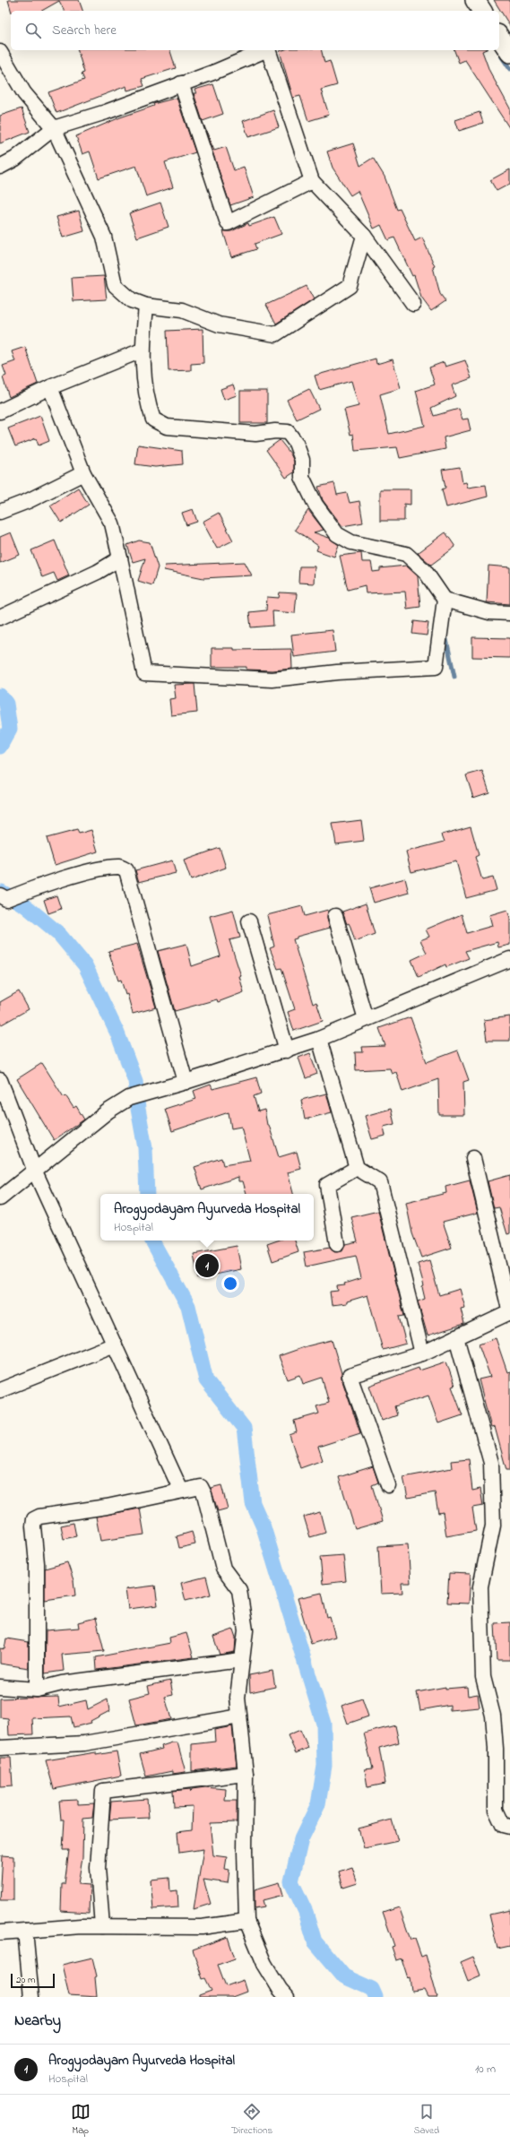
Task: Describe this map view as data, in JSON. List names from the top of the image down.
{
  "scale_bar": "20 m",
  "page": {
    "search": "Search here",
    "popup": ["Arogyodayam Ayurveda Hospital", "Hospital"],
    "pins": "1",
    "scale": "20 m",
    "heading": "Nearby",
    "list": [
      {
        "mark": "1",
        "name": "Arogyodayam Ayurveda Hospital",
        "note": "Hospital",
        "value": "10 m"
      }
    ],
    "nav": ["Map", "Directions", "Saved"]
  }
}
